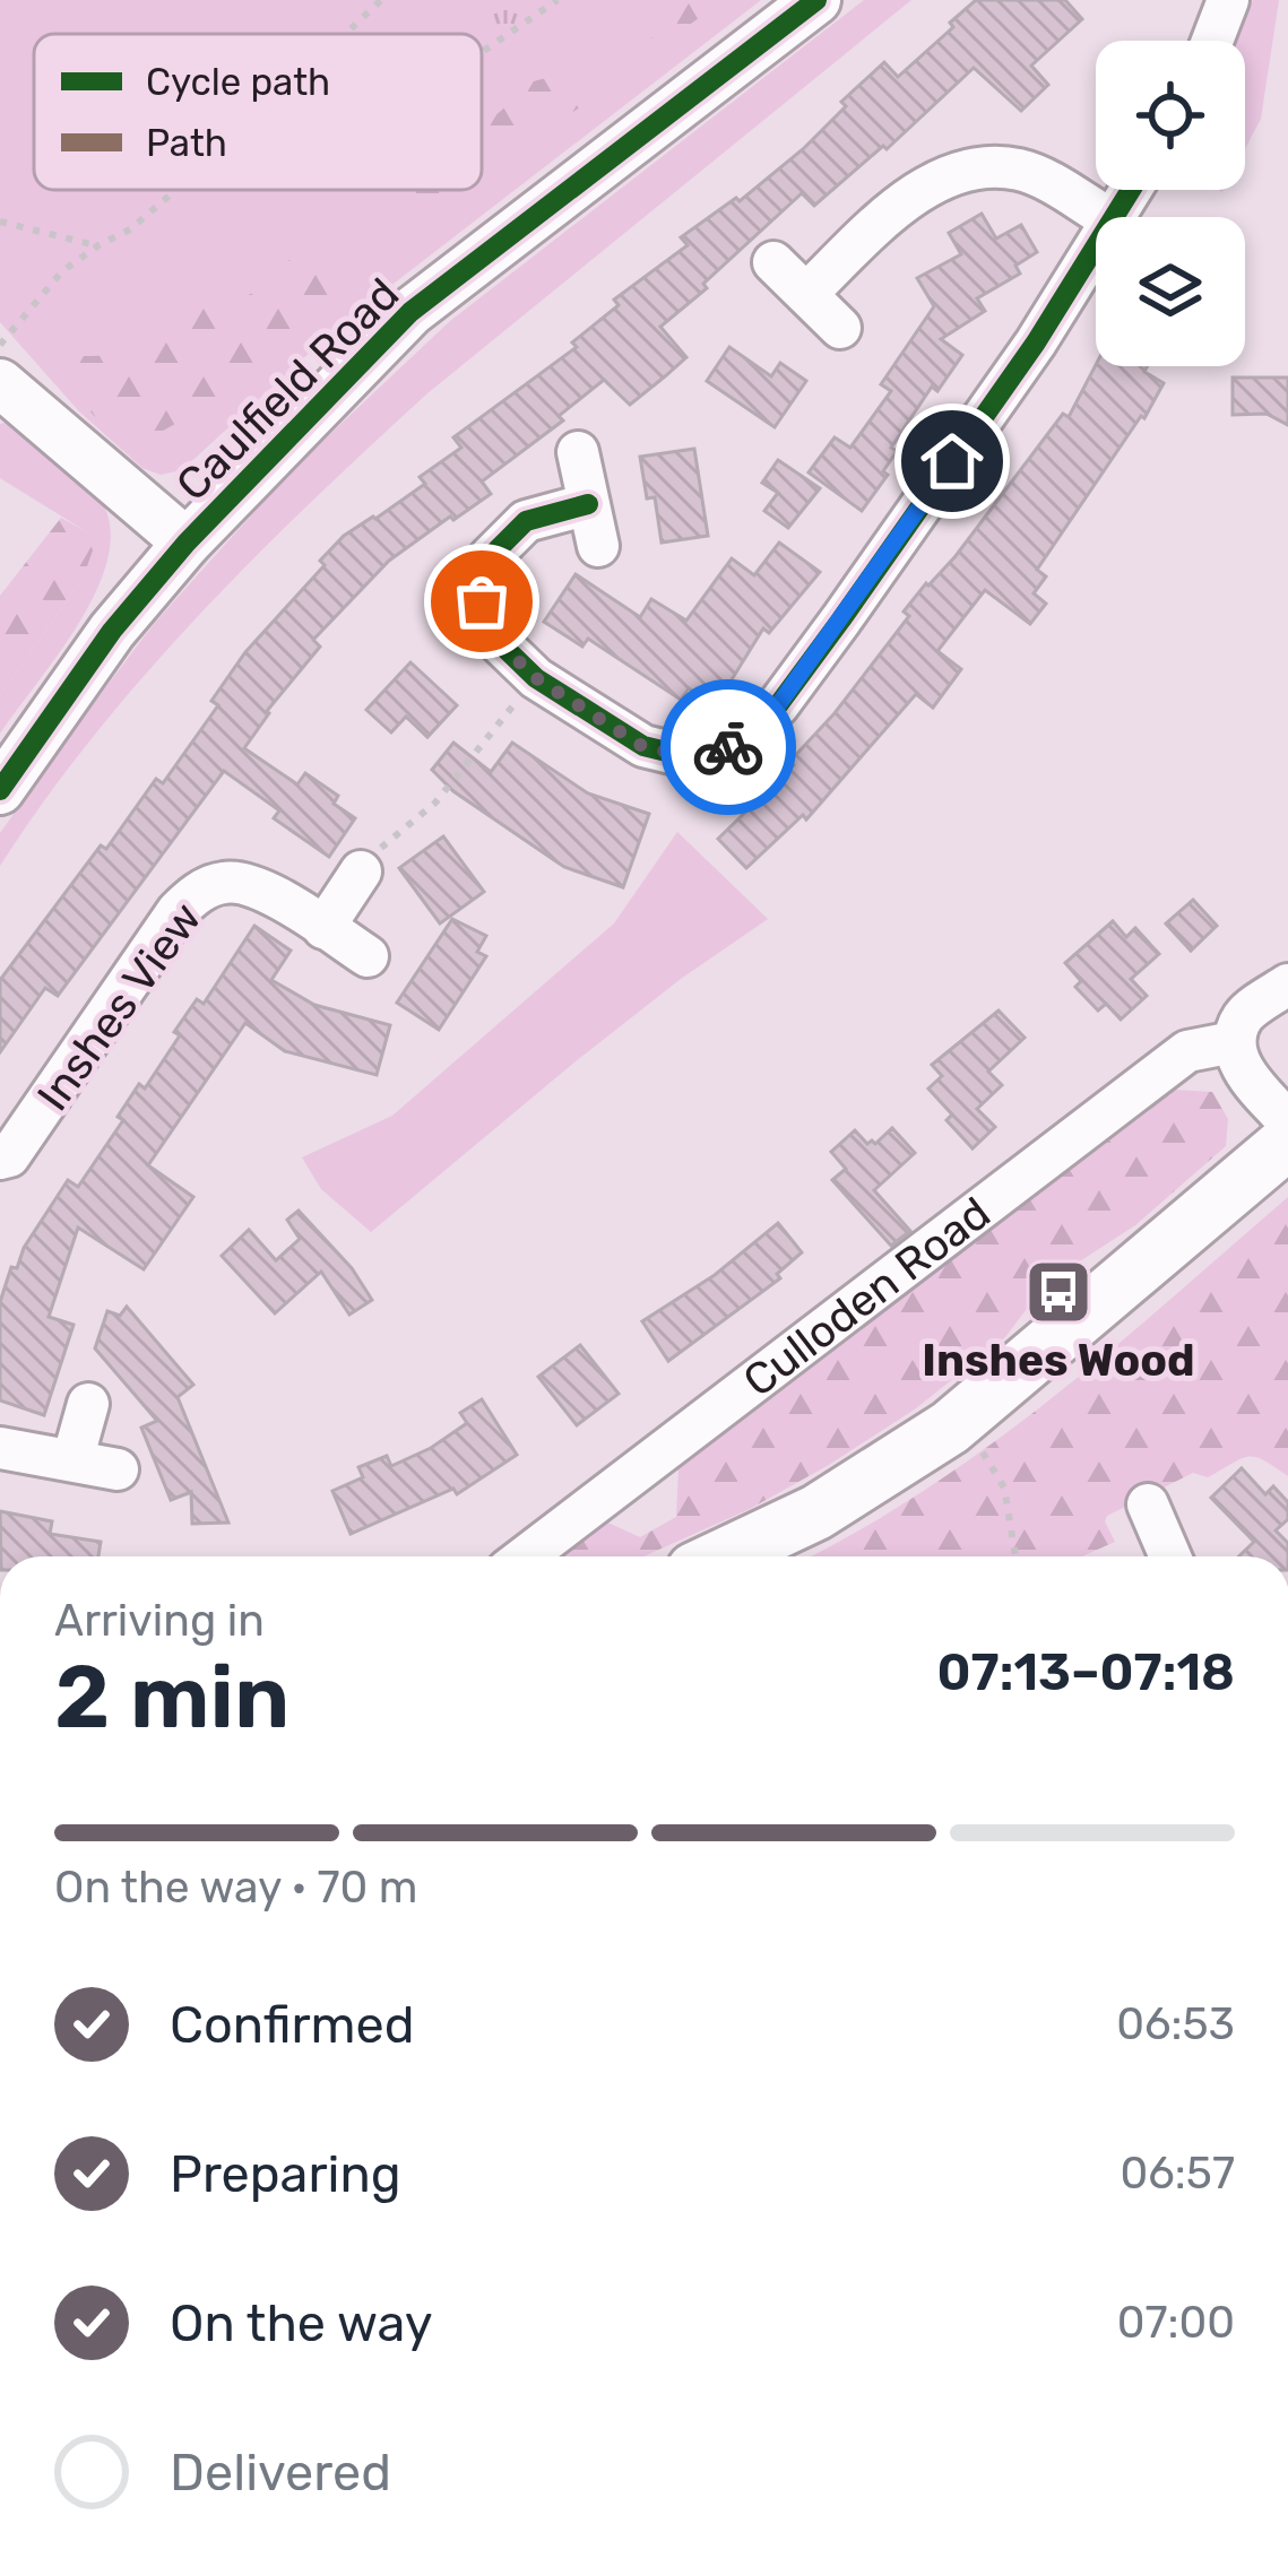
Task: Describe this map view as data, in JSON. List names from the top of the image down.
{
  "streets": {
    "street": ["Caulfield Road", "Inshes View", "Culloden Road"]
  },
  "places": {
    "bus stop": ["Inshes Wood"]
  },
  "legend": ["Cycle path", "Path"],
  "page": {
    "heading": ["2 min", "Arriving in", "07:13–07:18"],
    "bar": "On the way · 70 m",
    "list": [
      ["Confirmed", "06:53"],
      ["Preparing", "06:57"],
      ["On the way", "07:00"],
      "Delivered"
    ]
  }
}
